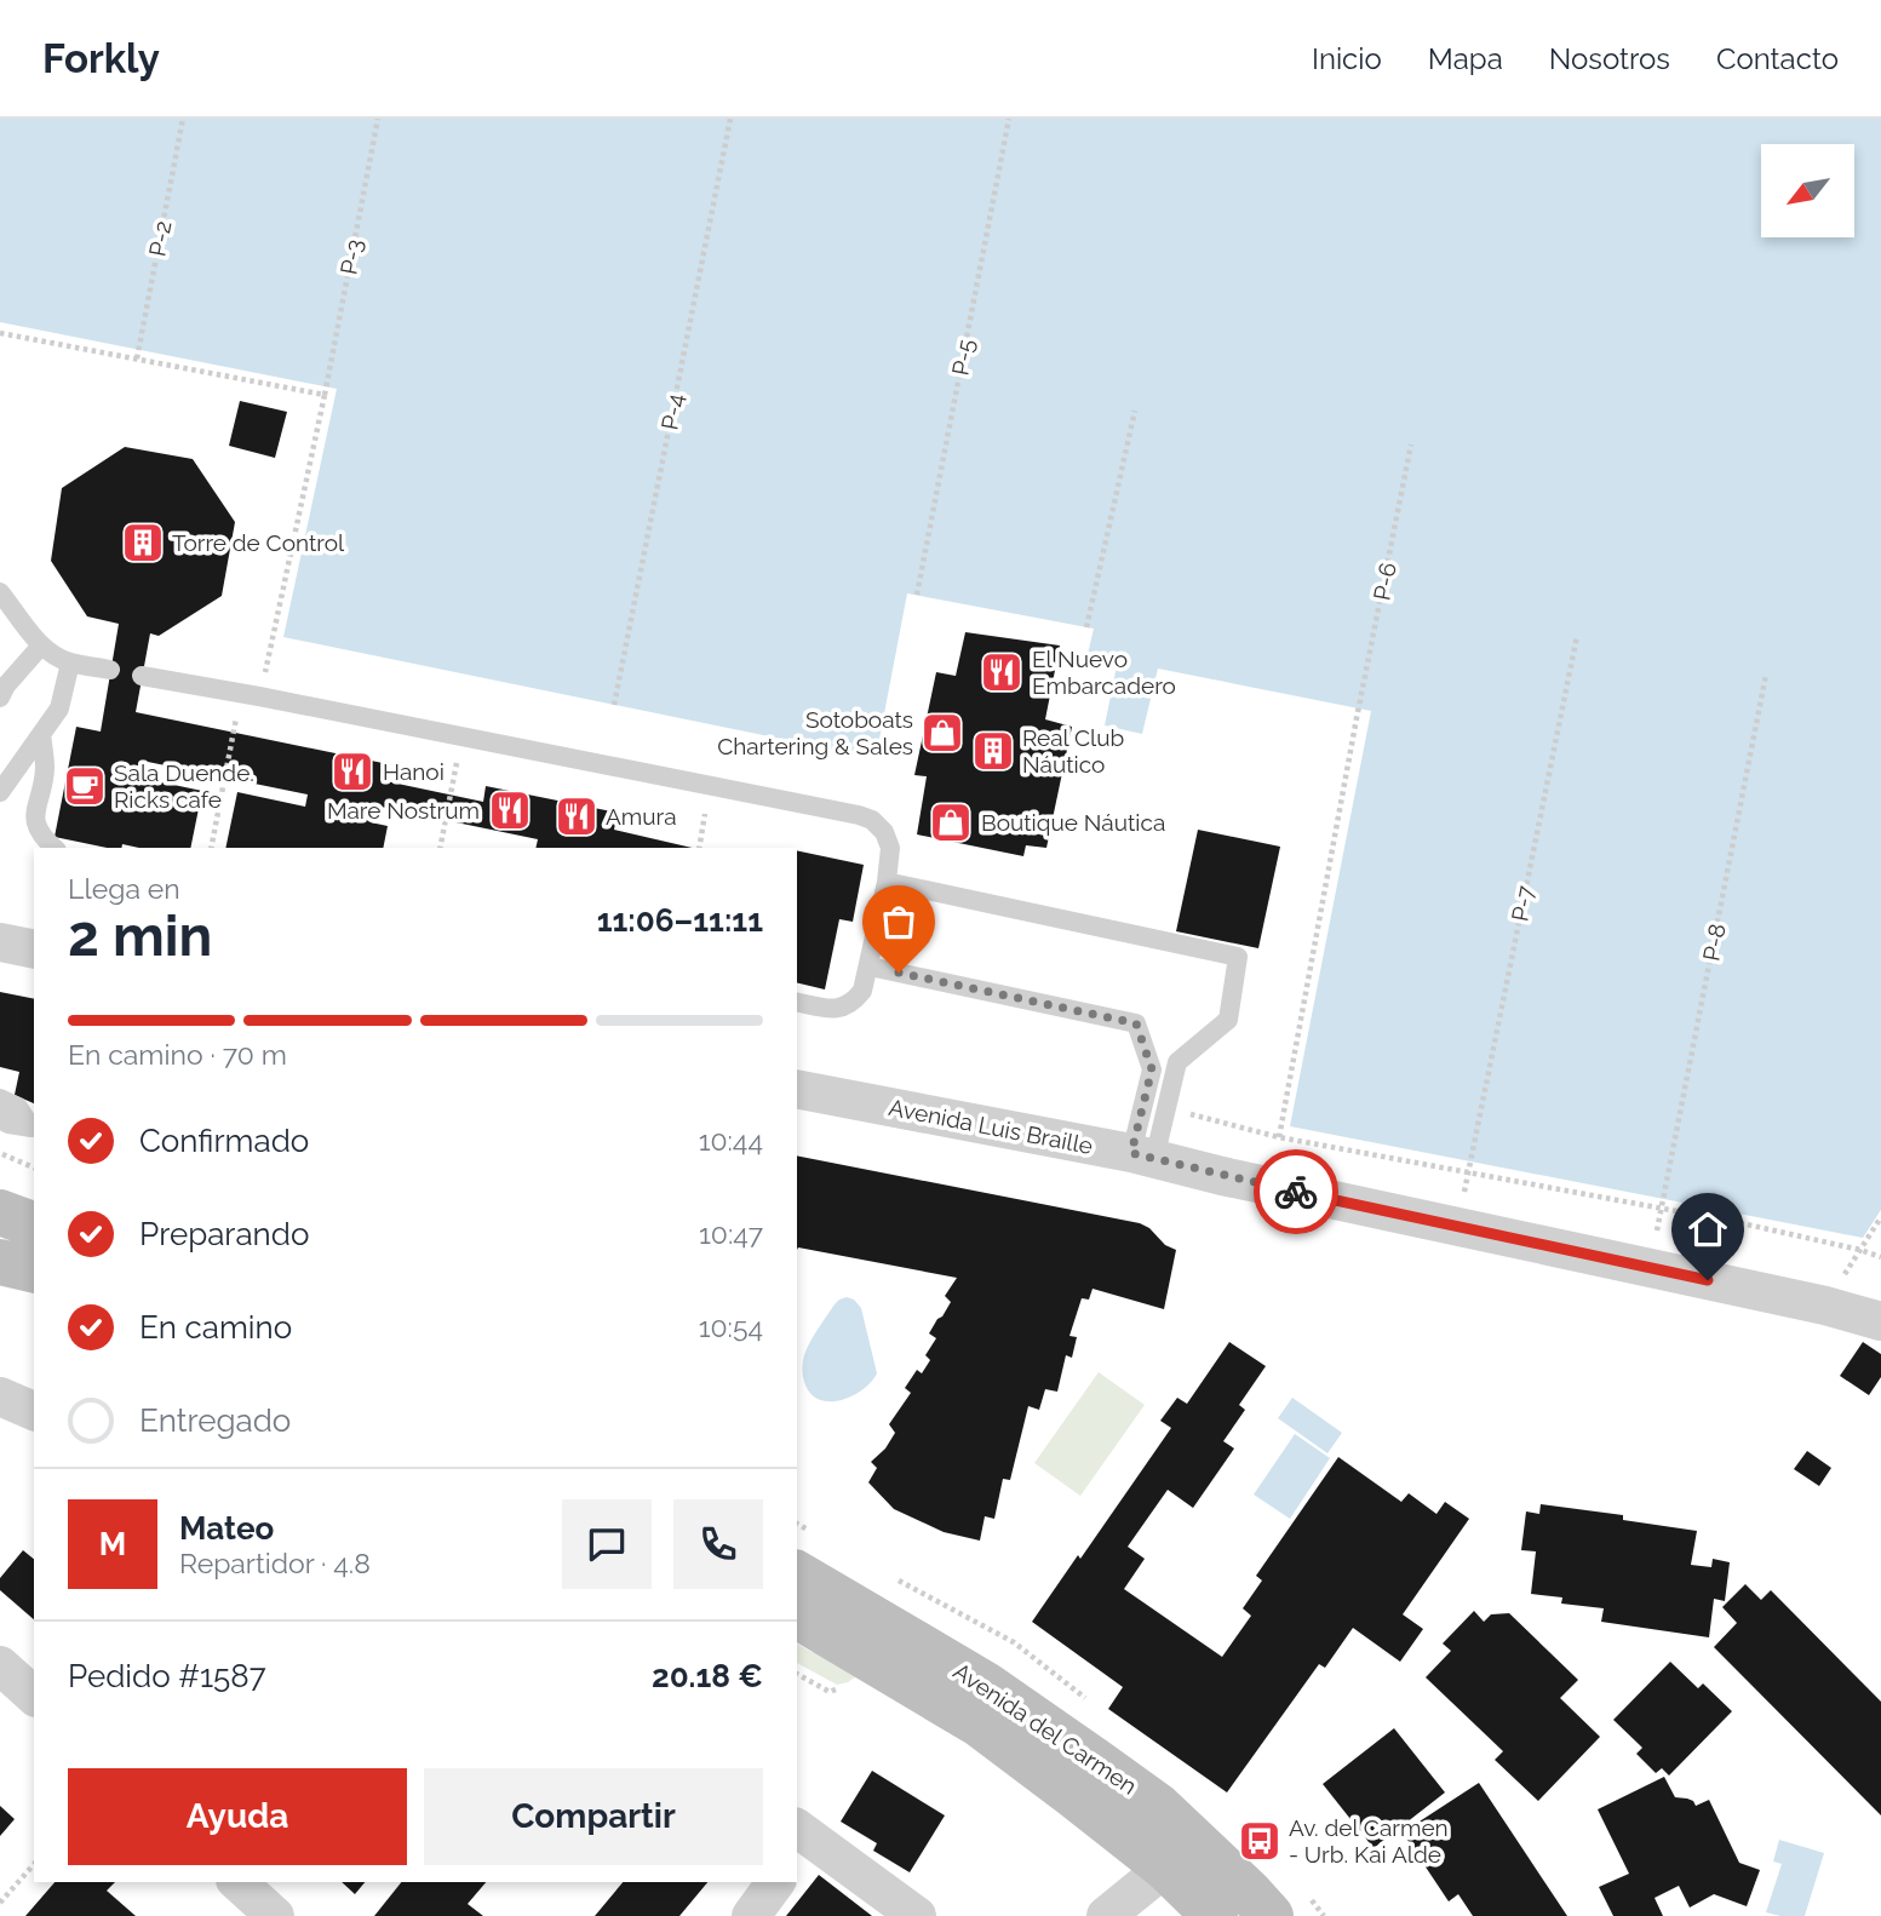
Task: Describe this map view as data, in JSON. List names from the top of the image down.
{
  "streets": {
    "main road": ["Avenida del Carmen"],
    "street": ["Avenida Luis Braille"],
    "path": [
      "P-2",
      "P-3",
      "P-5",
      "P-4",
      "P-6",
      "P-7",
      "P-8"
    ]
  },
  "places": {
    "building": ["Torre de Control", "Real Club Náutico"],
    "restaurant": [
      "El Nuevo Embarcadero",
      "Hanoi",
      "Mare Nostrum",
      "Amura"
    ],
    "shop": ["Sotoboats Chartering & Sales", "Boutique Náutica"],
    "cafe": ["Sala Duende. Ricks cafe"],
    "bus stop": ["Av. del Carmen - Urb. Kai Alde"]
  },
  "north": "bottom left",
  "page": {
    "header": "Forkly",
    "nav": [
      "Inicio",
      "Mapa",
      "Nosotros",
      "Contacto"
    ],
    "heading": ["2 min", "Llega en", "11:06–11:11"],
    "panel": [
      "Mateo",
      "Repartidor · 4.8",
      "Pedido #1587",
      "20.18 €"
    ],
    "bar": "En camino · 70 m",
    "list": [
      ["Confirmado", "10:44"],
      ["Preparando", "10:47"],
      ["En camino", "10:54"],
      "Entregado"
    ],
    "round": "M",
    "buttons": ["Ayuda", "Compartir"]
  }
}
